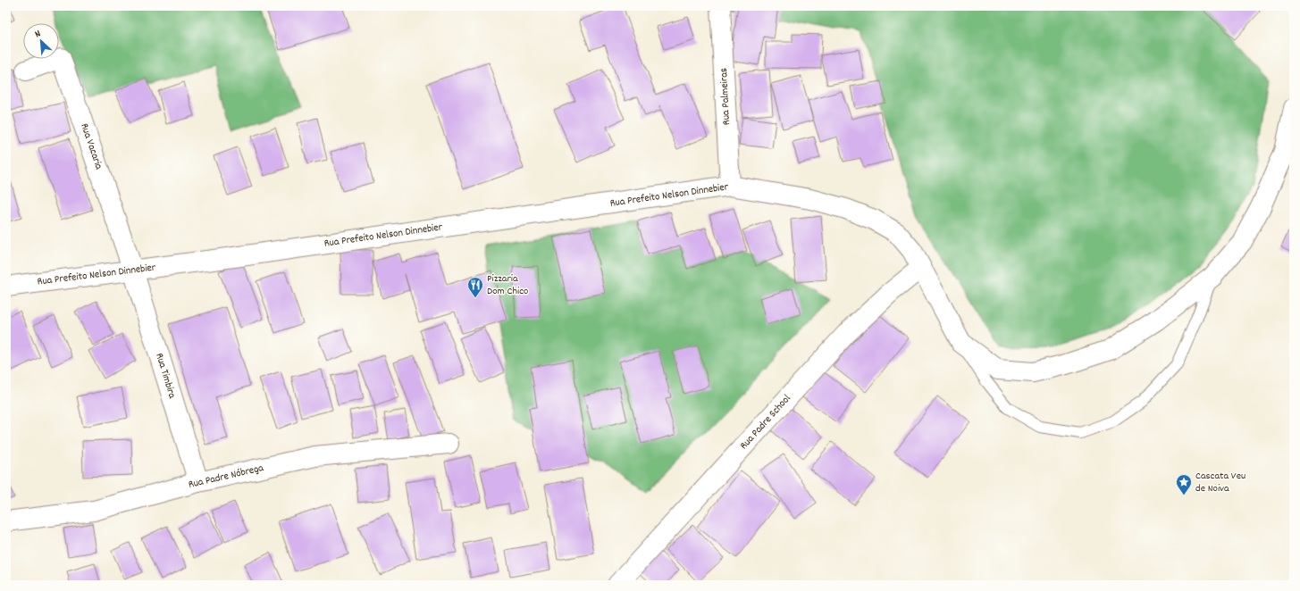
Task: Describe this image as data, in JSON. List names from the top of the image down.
{
  "streets": {
    "street": [
      "Rua Palmeiras",
      "Rua Vacaria",
      "Rua Prefeito Nelson Dinnebier",
      "Rua Timbira",
      "Rua Padre School",
      "Rua Padre Nóbrega"
    ]
  },
  "crossings": [
    ["Rua Palmeiras", "Rua Prefeito Nelson Dinnebier"],
    ["Rua Vacaria", "Rua Prefeito Nelson Dinnebier"],
    ["Rua Vacaria", "Rua Timbira"],
    ["Rua Prefeito Nelson Dinnebier", "Rua Timbira"],
    ["Rua Prefeito Nelson Dinnebier", "Rua Padre School"],
    ["Rua Timbira", "Rua Padre Nóbrega"]
  ],
  "places": {
    "restaurant": ["Pizzaria Dom Chico"],
    "place": ["Cascata Veu de Noiva"]
  },
  "north": "top left"
}
